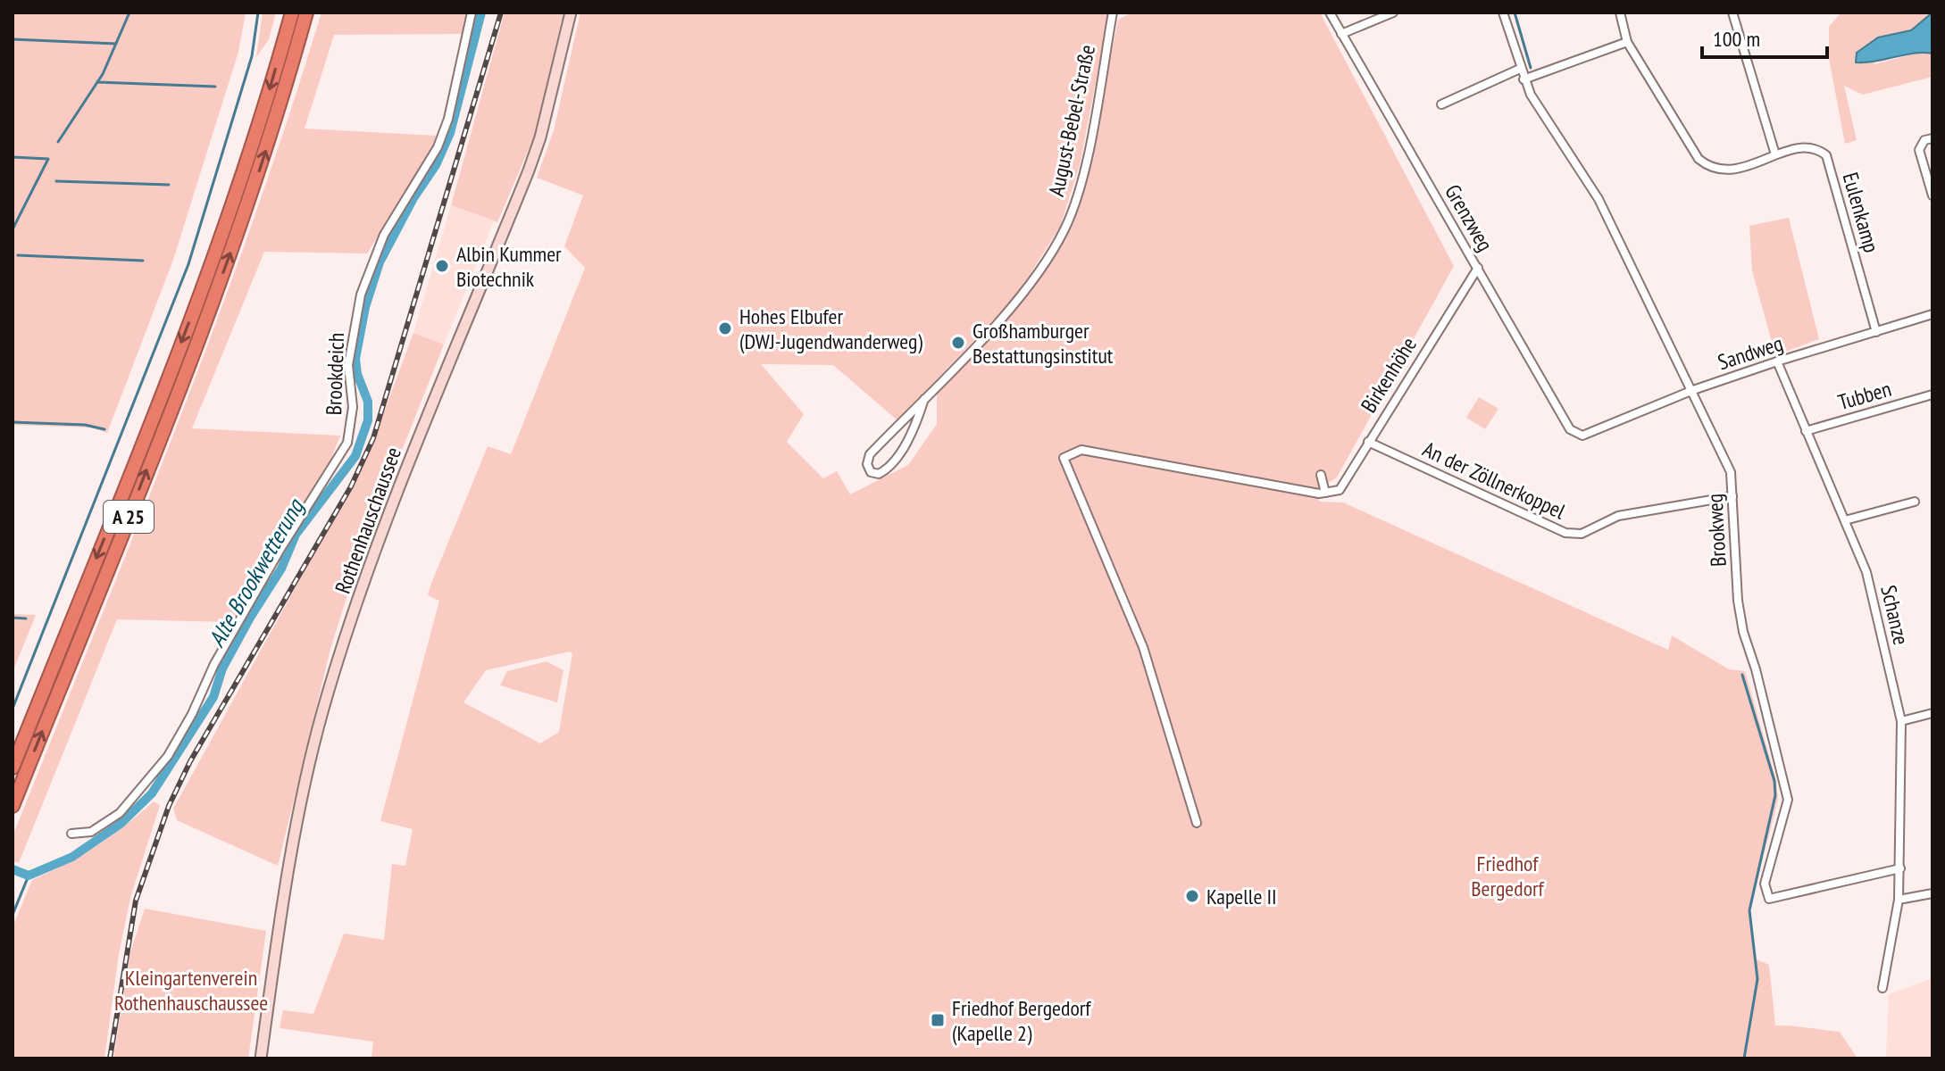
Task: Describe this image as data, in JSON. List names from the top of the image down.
{
  "streets": {
    "highway": ["A 25"],
    "main road": ["Rothenhauschaussee"],
    "street": [
      "August-Bebel-Straße",
      "Eulenkamp",
      "Grenzweg",
      "Sandweg",
      "Brookdeich",
      "Birkenhöhe",
      "Tubben",
      "An der Zöllnerkoppel",
      "Brookweg",
      "Schanze"
    ]
  },
  "crossings": [
    ["Eulenkamp", "Sandweg"],
    ["Grenzweg", "Sandweg"],
    ["Grenzweg", "Birkenhöhe"],
    ["Sandweg", "Brookweg"],
    ["Sandweg", "Schanze"],
    ["Birkenhöhe", "An der Zöllnerkoppel"],
    ["Tubben", "Schanze"],
    ["An der Zöllnerkoppel", "Brookweg"],
    ["Brookweg", "Schanze"]
  ],
  "water": ["Alte Brookwetterung"],
  "parks": ["Friedhof Bergedorf", "Kleingartenverein Rothenhauschaussee"],
  "places": {
    "other": [
      "Albin Kummer Biotechnik",
      "Hohes Elbufer (DWJ-Jugendwanderweg)",
      "Großhamburger Bestattungsinstitut",
      "Kapelle II"
    ],
    "transit": ["Friedhof Bergedorf (Kapelle 2)"]
  },
  "scale_bar": "100 m"
}
